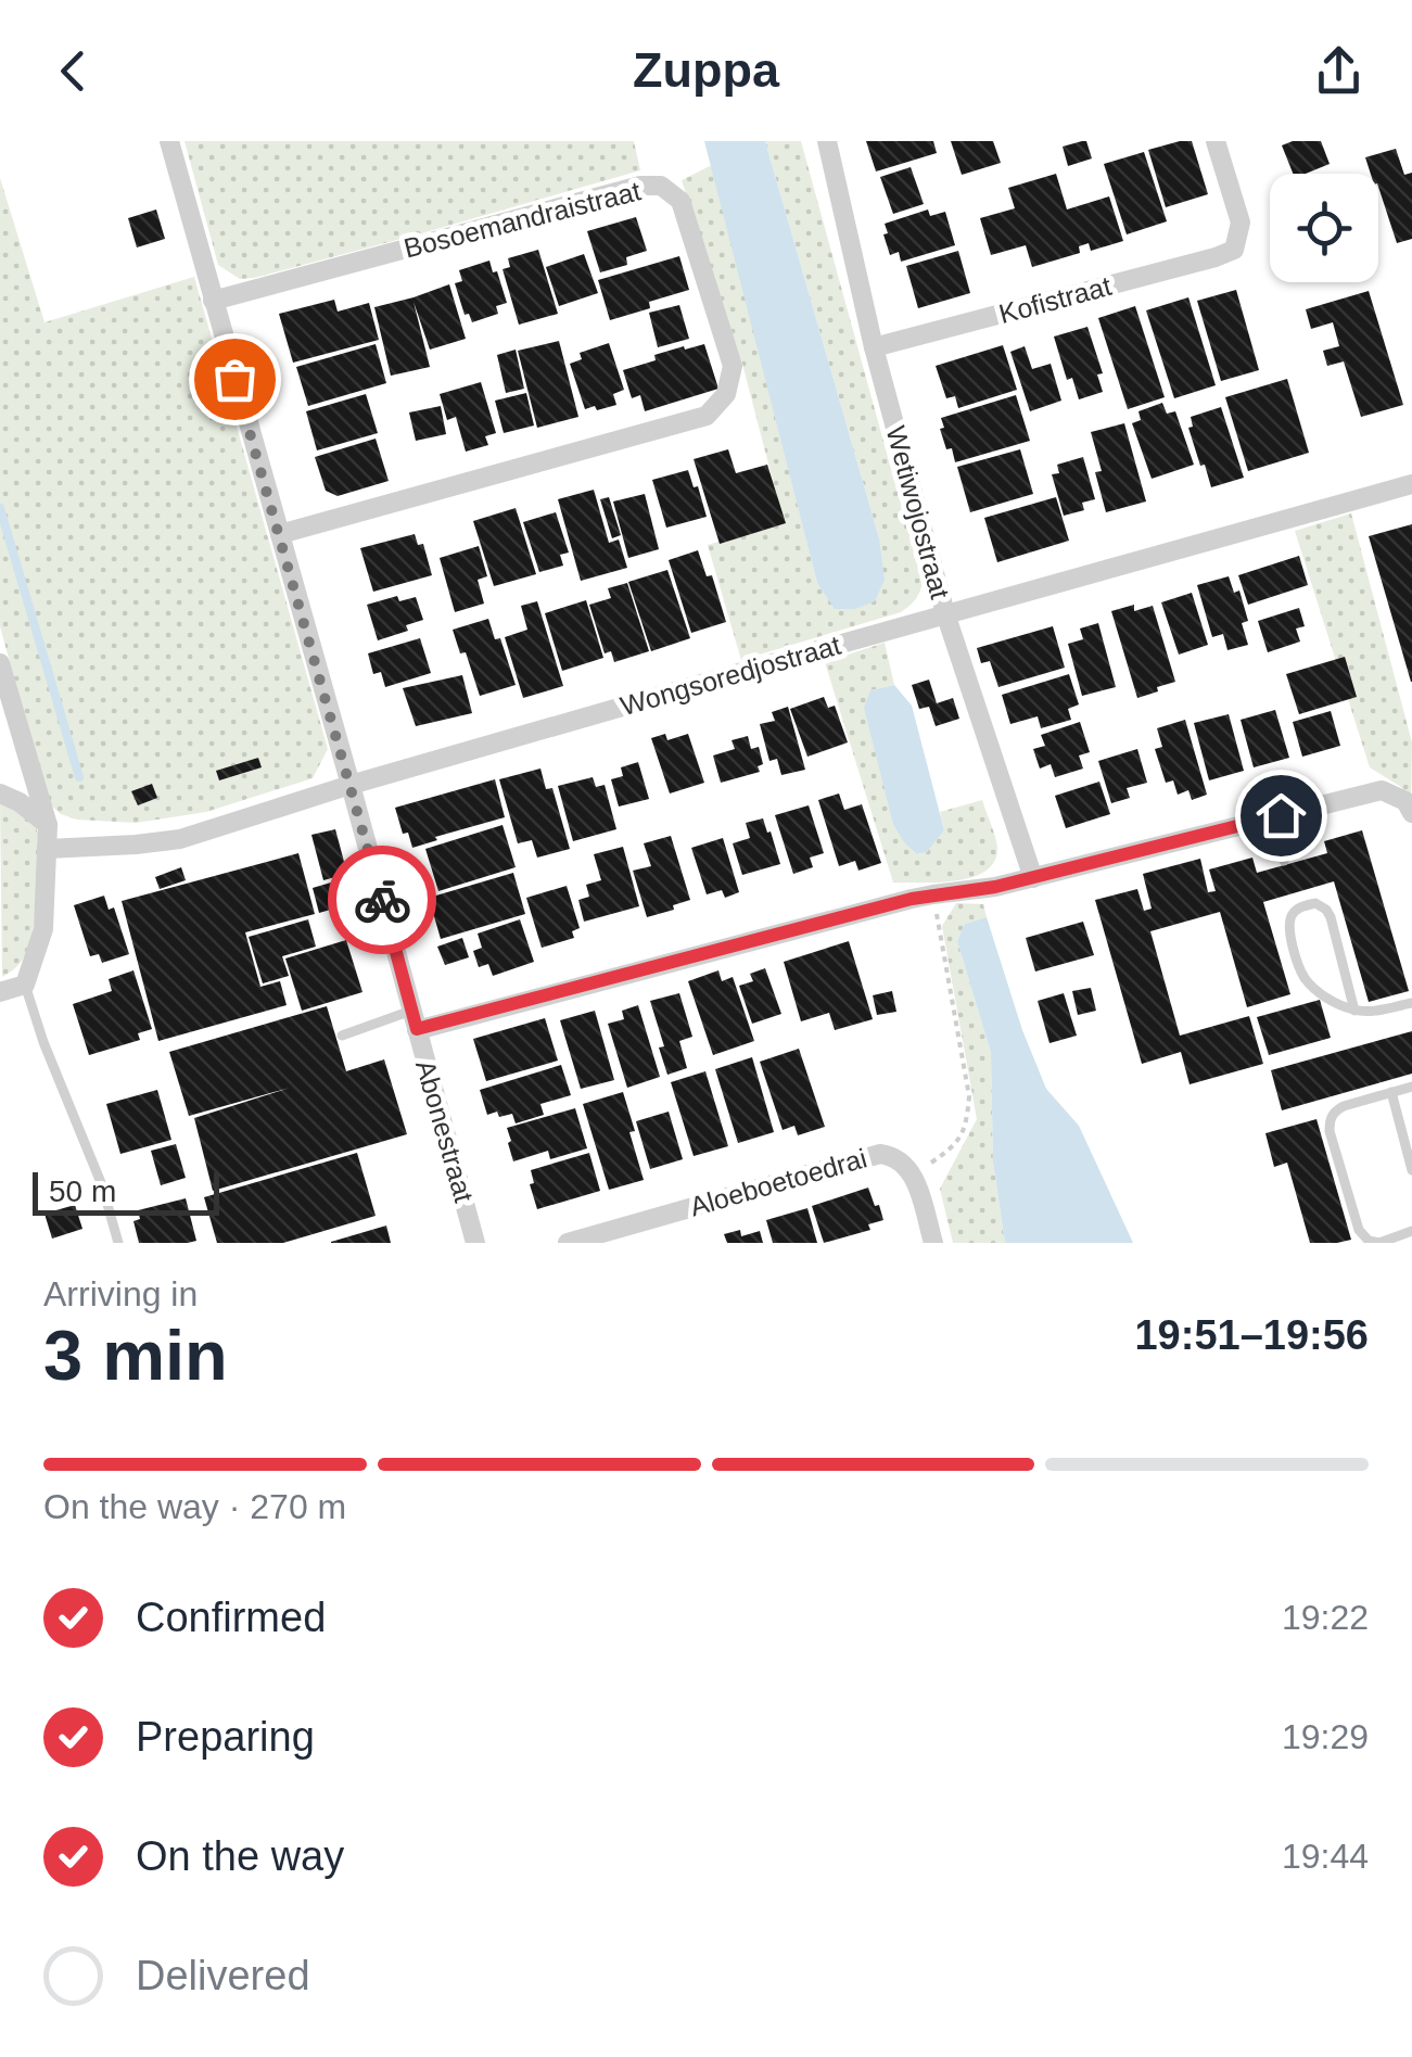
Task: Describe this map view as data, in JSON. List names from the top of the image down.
{
  "streets": {
    "street": [
      "Bosoemandraistraat",
      "Kofistraat",
      "Wetiwojostraat",
      "Wongsoredjostraat",
      "Abonestraat",
      "Aloeboetoedrai"
    ]
  },
  "crossings": [
    ["Bosoemandraistraat", "Abonestraat"],
    ["Kofistraat", "Wetiwojostraat"],
    ["Wetiwojostraat", "Wongsoredjostraat"],
    ["Wongsoredjostraat", "Abonestraat"]
  ],
  "scale_bar": "50 m",
  "page": {
    "header": "Zuppa",
    "scale": "50 m",
    "heading": ["3 min", "Arriving in", "19:51–19:56"],
    "bar": "On the way · 270 m",
    "list": [
      ["Confirmed", "19:22"],
      ["Preparing", "19:29"],
      ["On the way", "19:44"],
      "Delivered"
    ]
  }
}
